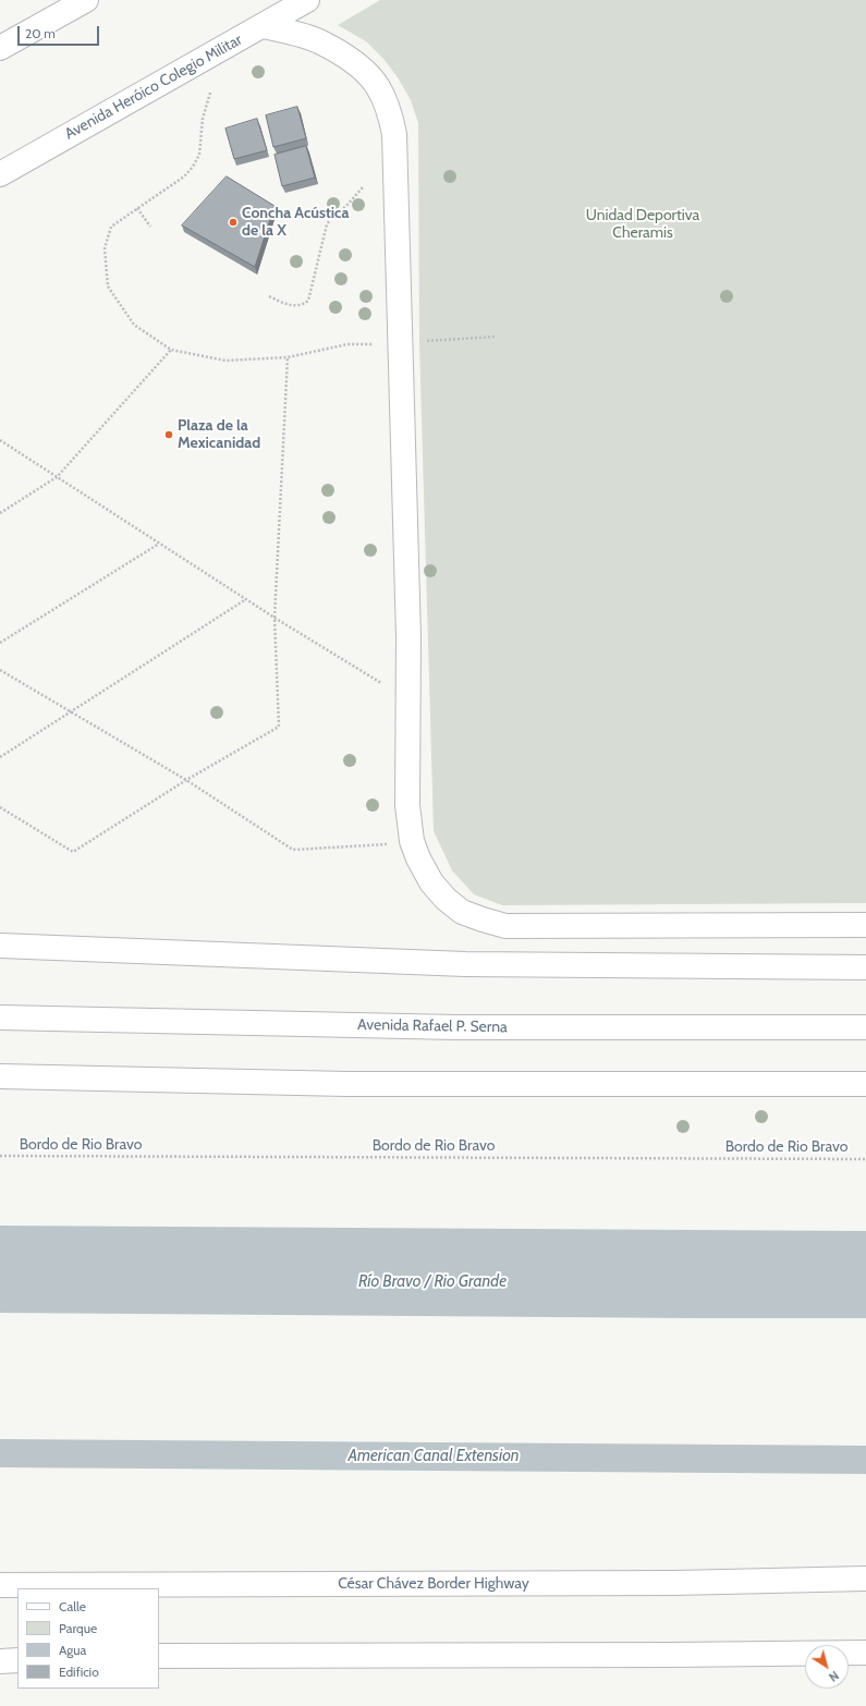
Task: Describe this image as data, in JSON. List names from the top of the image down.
{
  "streets": {
    "main road": ["Avenida Heróico Colegio Militar", "Avenida Rafael P. Serna", "César Chávez Border Highway"],
    "path": ["Bordo de Rio Bravo"]
  },
  "water": ["Río Bravo / Rio Grande", "American Canal Extension"],
  "parks": ["Unidad Deportiva Cheramis"],
  "places": ["Concha Acústica de la X", "Plaza de la Mexicanidad"],
  "legend": [
    "Calle",
    "Parque",
    "Agua",
    "Edificio"
  ],
  "scale_bar": "20 m",
  "north": "bottom right"
}
